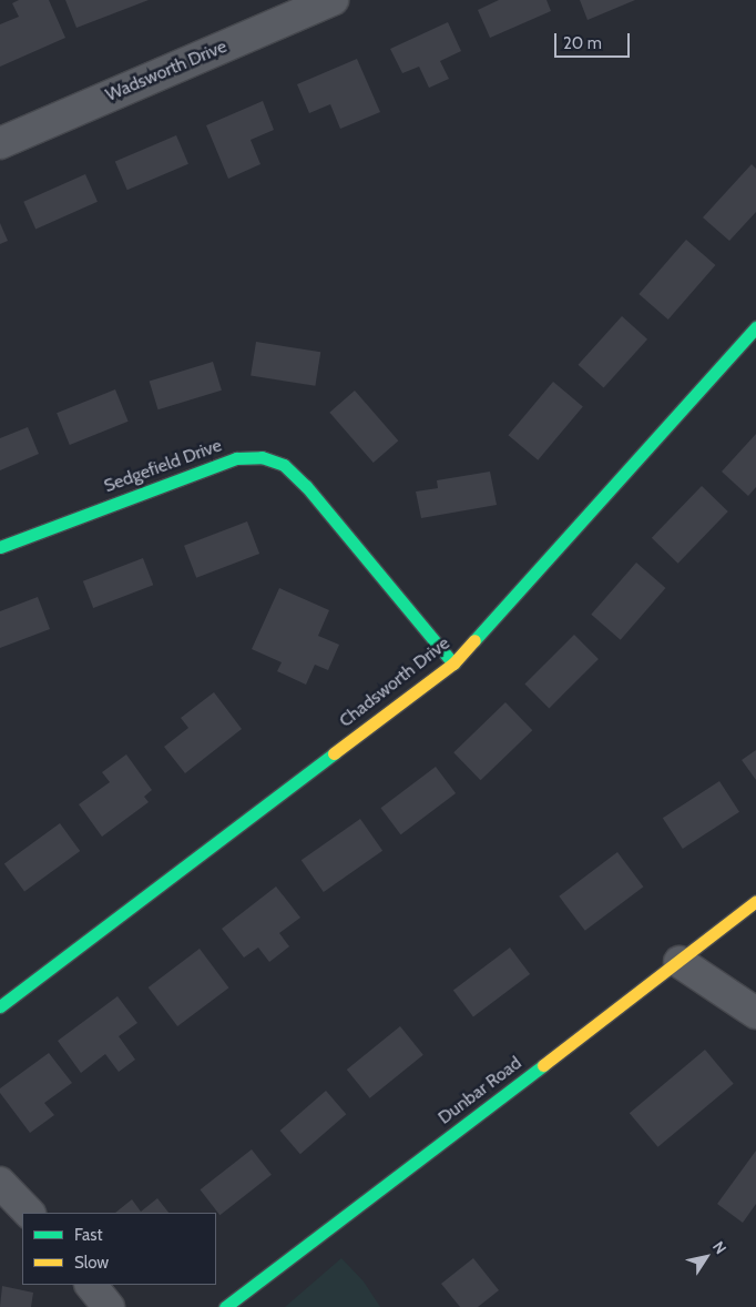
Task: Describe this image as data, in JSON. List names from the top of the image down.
{
  "streets": {
    "street": [
      "Wadsworth Drive",
      "Sedgefield Drive",
      "Chadsworth Drive",
      "Dunbar Road"
    ]
  },
  "crossings": [
    ["Sedgefield Drive", "Chadsworth Drive"]
  ],
  "legend": ["Fast", "Slow"],
  "scale_bar": "20 m",
  "north": "top right"
}
